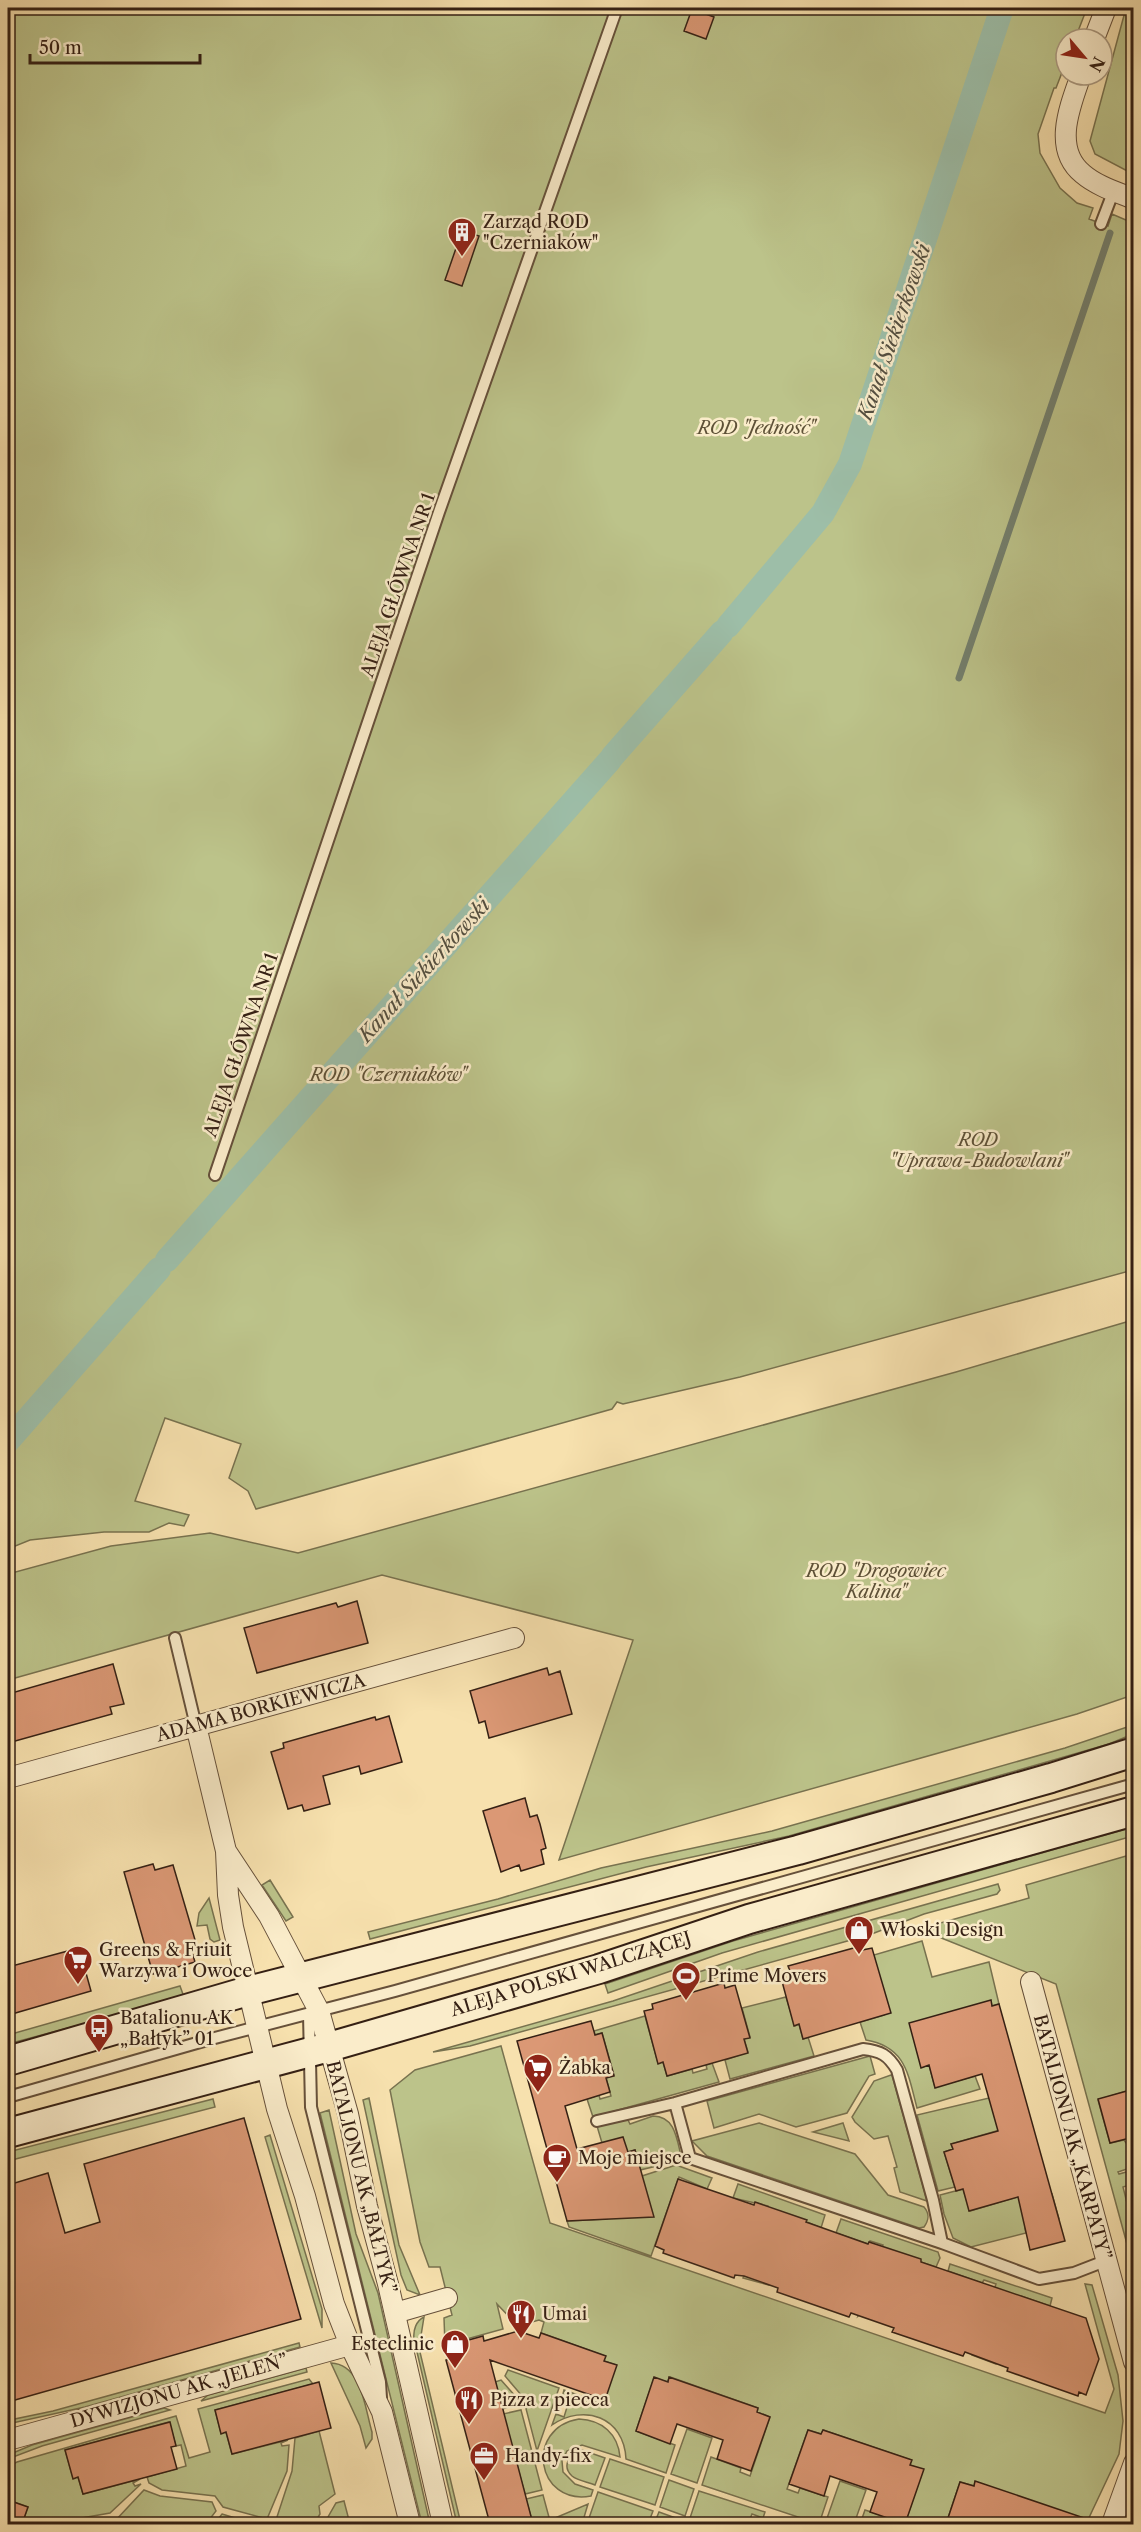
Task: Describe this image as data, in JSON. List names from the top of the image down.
{
  "streets": {
    "main road": ["ALEJA POLSKI WALCZĄCEJ"],
    "street": [
      "ADAMA BORKIEWICZA",
      "BATALIONU AK „KARPATY”",
      "BATALIONU AK „BAŁTYK”",
      "DYWIZJONU AK „JELEŃ”"
    ],
    "lane": ["ALEJA GŁÓWNA NR 1"]
  },
  "crossings": [
    ["ADAMA BORKIEWICZA", "BATALIONU AK „BAŁTYK”"],
    ["ALEJA POLSKI WALCZĄCEJ", "BATALIONU AK „BAŁTYK”"],
    ["BATALIONU AK „BAŁTYK”", "DYWIZJONU AK „JELEŃ”"]
  ],
  "water": ["Kanał Siekierkowski"],
  "parks": [
    "ROD \"Jedność\"",
    "ROD \"Czerniaków\"",
    "ROD \"Uprawa-Budowlani\"",
    "ROD \"Drogowiec Kalina\""
  ],
  "places": {
    "building": ["Zarząd ROD \"Czerniaków\""],
    "shop": ["Włoski Design", "Esteclinic"],
    "supermarket": ["Greens & Friuit Warzywa i Owoce", "Żabka"],
    "sports": ["Prime Movers"],
    "bus stop": ["Batalionu AK „Bałtyk” 01"],
    "cafe": ["Moje miejsce"],
    "restaurant": ["Umai", "Pizza z piecca"],
    "office": ["Handy-fix"]
  },
  "scale_bar": "50 m",
  "north": "bottom right"
}
